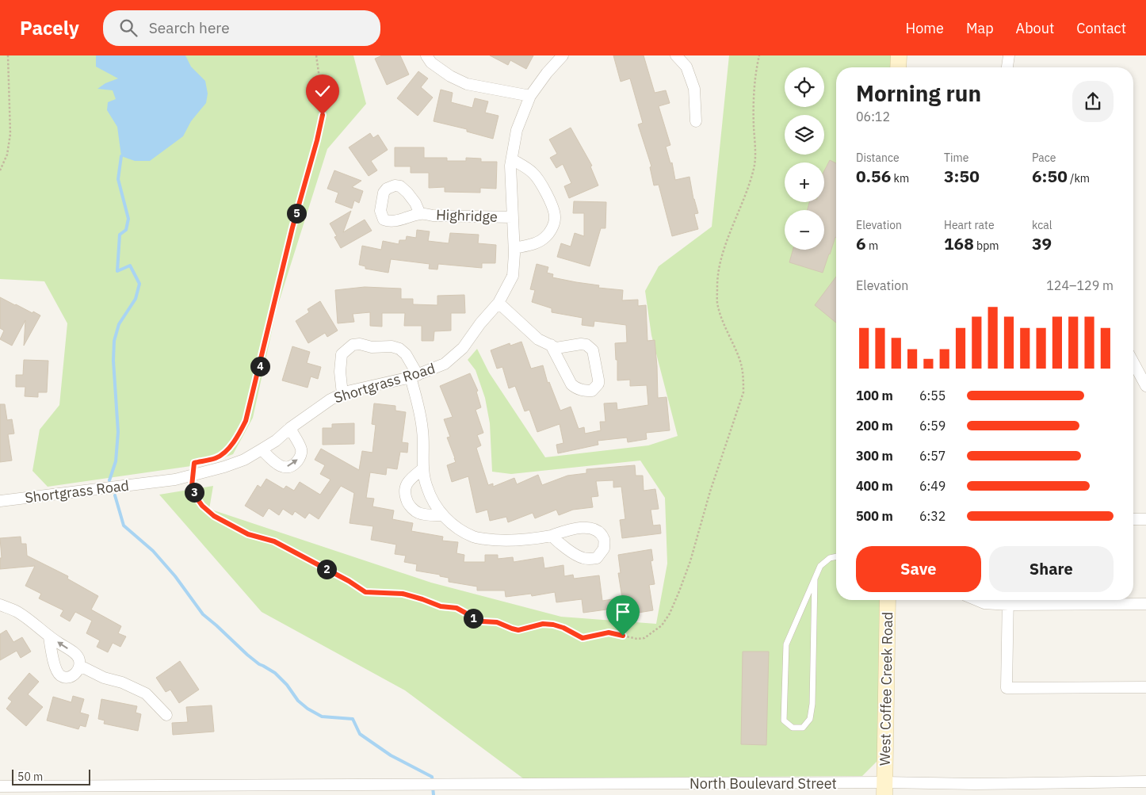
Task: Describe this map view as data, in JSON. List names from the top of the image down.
{
  "streets": {
    "street": [
      "Highridge",
      "Shortgrass Road",
      "West Coffee Creek Road",
      "North Boulevard Street"
    ]
  },
  "crossings": [
    ["Highridge", "Shortgrass Road"],
    ["West Coffee Creek Road", "North Boulevard Street"]
  ],
  "scale_bar": "50 m",
  "page": {
    "header": "Pacely",
    "search": "Search here",
    "nav": [
      "Home",
      "Map",
      "About",
      "Contact"
    ],
    "map_buttons": ["+", "−"],
    "heading": ["Morning run", "06:12"],
    "stats": [
      ["Distance", "0.56 km"],
      ["Time", "3:50"],
      ["Pace", "6:50 /km"],
      ["Elevation", "6 m"],
      ["Heart rate", "168 bpm"],
      ["kcal", "39"]
    ],
    "pins": [
      "5",
      "4",
      "3",
      "2",
      "1"
    ],
    "chart": ["Elevation", "124–129 m"],
    "list": [
      {
        "name": "100 m",
        "note": "6:55"
      },
      {
        "name": "200 m",
        "note": "6:59"
      },
      {
        "name": "300 m",
        "note": "6:57"
      },
      {
        "name": "400 m",
        "note": "6:49"
      },
      {
        "name": "500 m",
        "note": "6:32"
      }
    ],
    "buttons": ["Save", "Share"],
    "scale": "50 m"
  }
}
